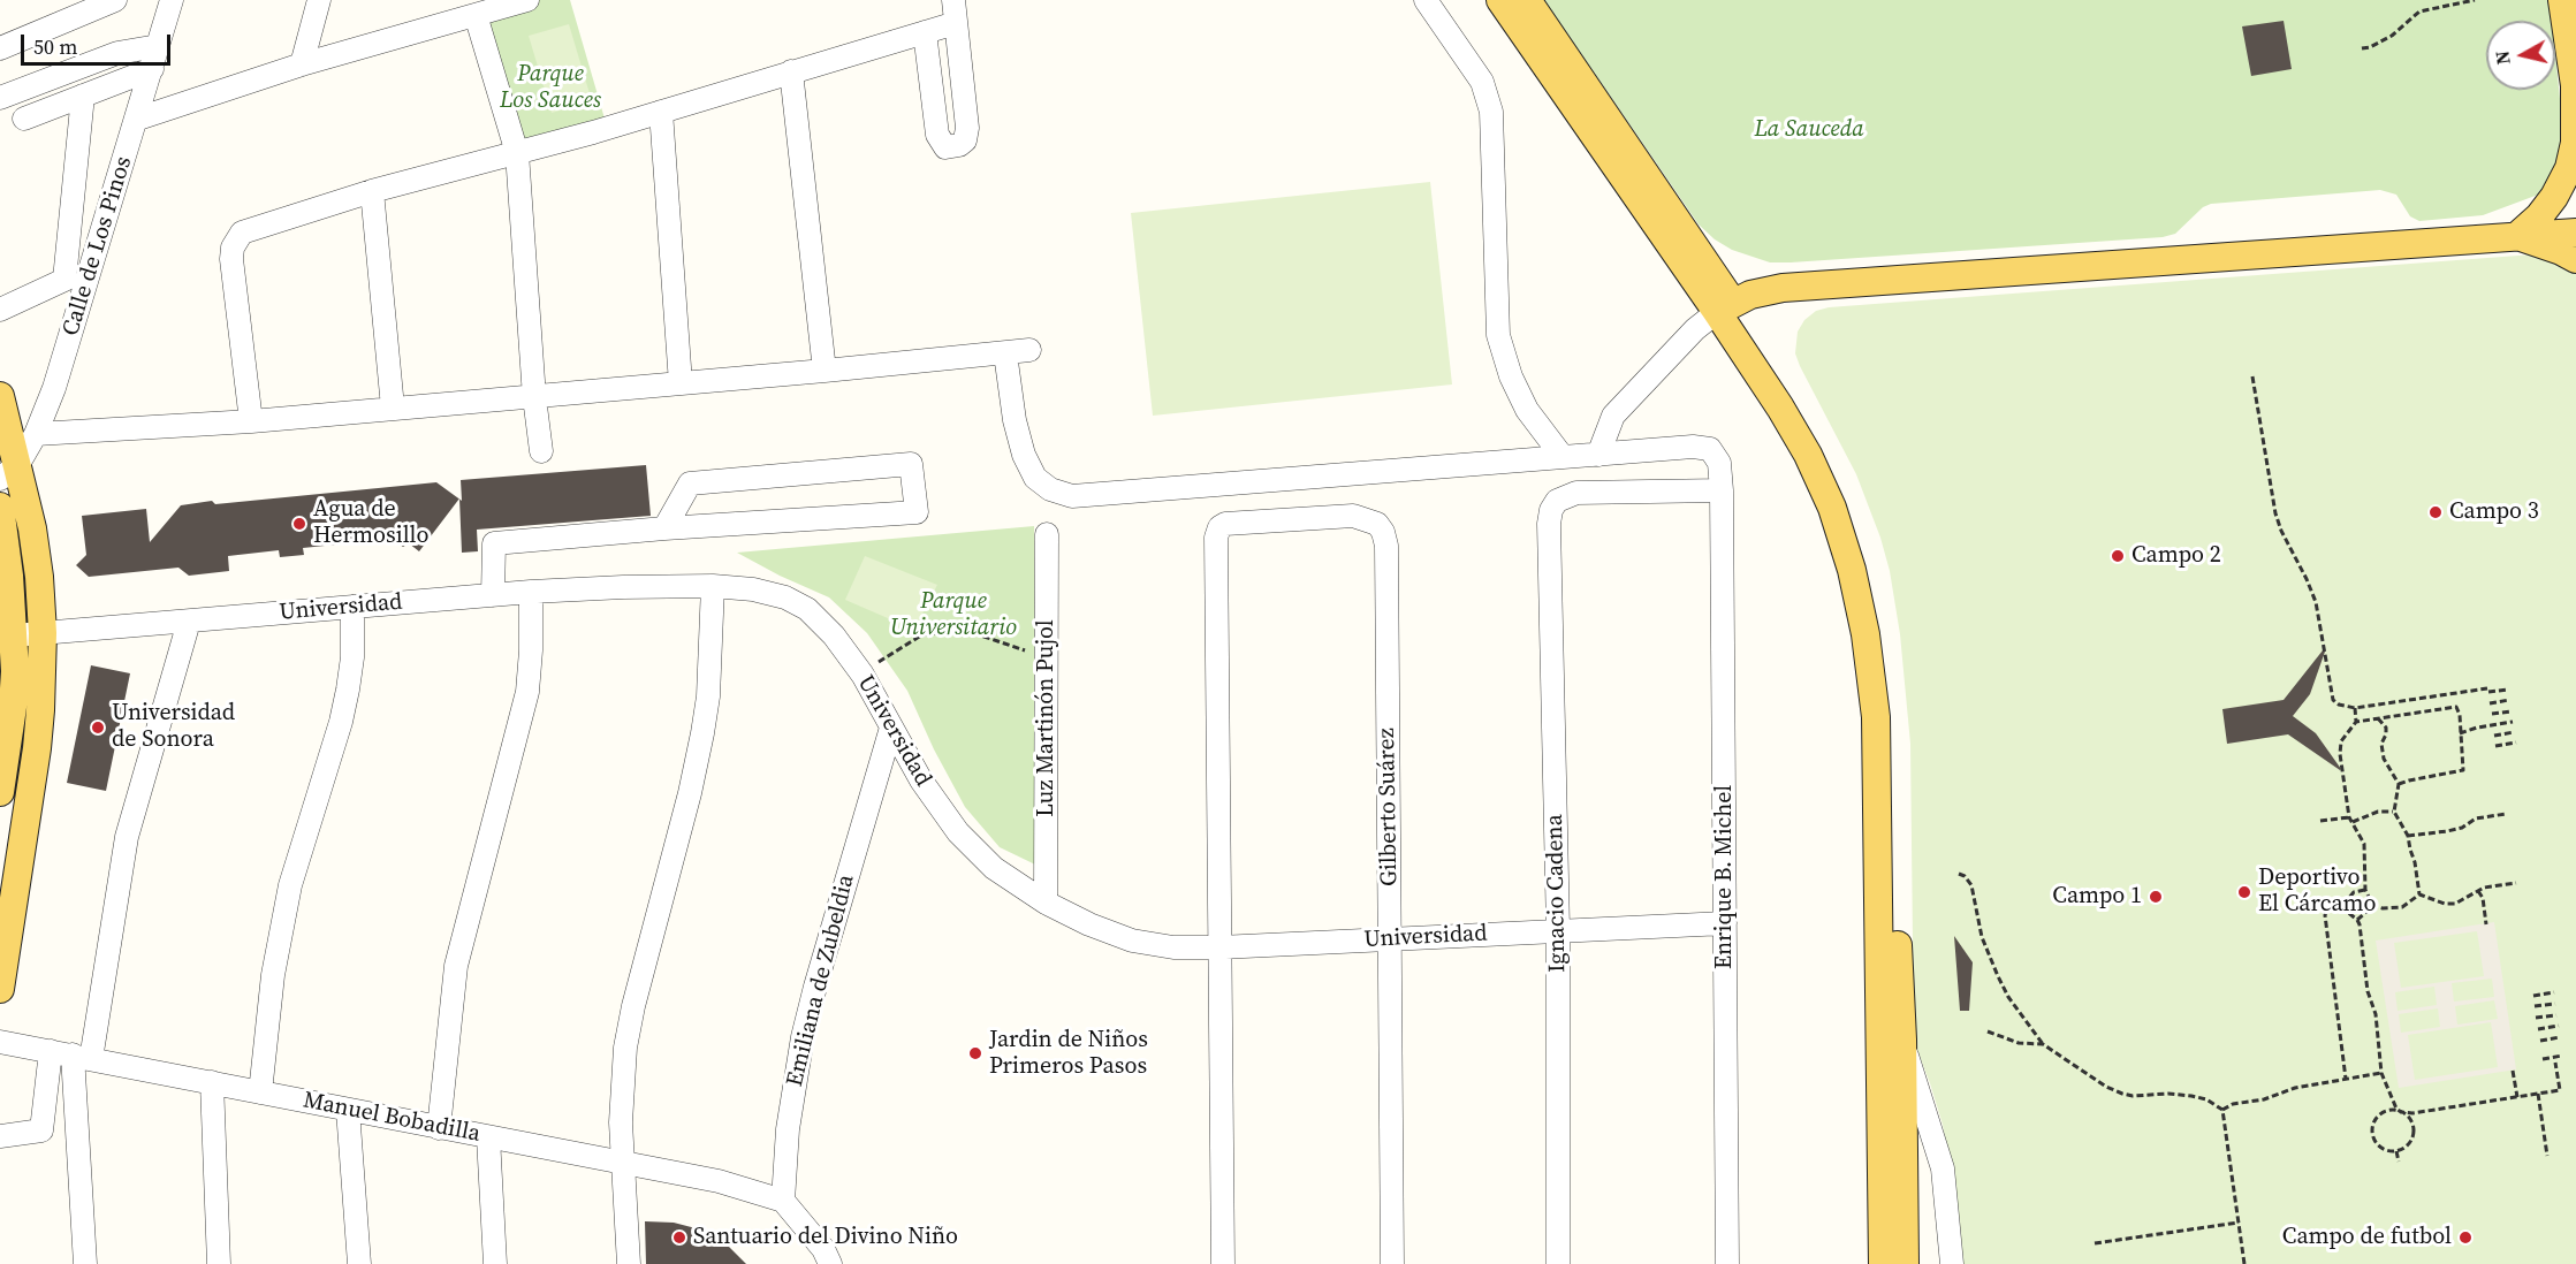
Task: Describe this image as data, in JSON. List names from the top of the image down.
{
  "streets": {
    "street": [
      "Calle de Los Pinos",
      "Universidad",
      "Luz Martinón Pujol",
      "Gilberto Suárez",
      "Enrique B. Michel",
      "Ignacio Cadena",
      "Emiliana de Zubeldia",
      "Manuel Bobadilla"
    ]
  },
  "crossings": [
    ["Universidad", "Luz Martinón Pujol"],
    ["Universidad", "Gilberto Suárez"],
    ["Universidad", "Enrique B. Michel"],
    ["Universidad", "Ignacio Cadena"],
    ["Universidad", "Emiliana de Zubeldia"],
    ["Enrique B. Michel", "Ignacio Cadena"],
    ["Emiliana de Zubeldia", "Manuel Bobadilla"]
  ],
  "parks": ["Parque Los Sauces", "La Sauceda", "Parque Universitario"],
  "places": [
    "Campo 3",
    "Agua de Hermosillo",
    "Campo 2",
    "Universidad de Sonora",
    "Deportivo El Cárcamo",
    "Campo 1",
    "Jardin de Niños Primeros Pasos",
    "Santuario del Divino Niño",
    "Campo de futbol"
  ],
  "scale_bar": "50 m",
  "north": "left"
}
